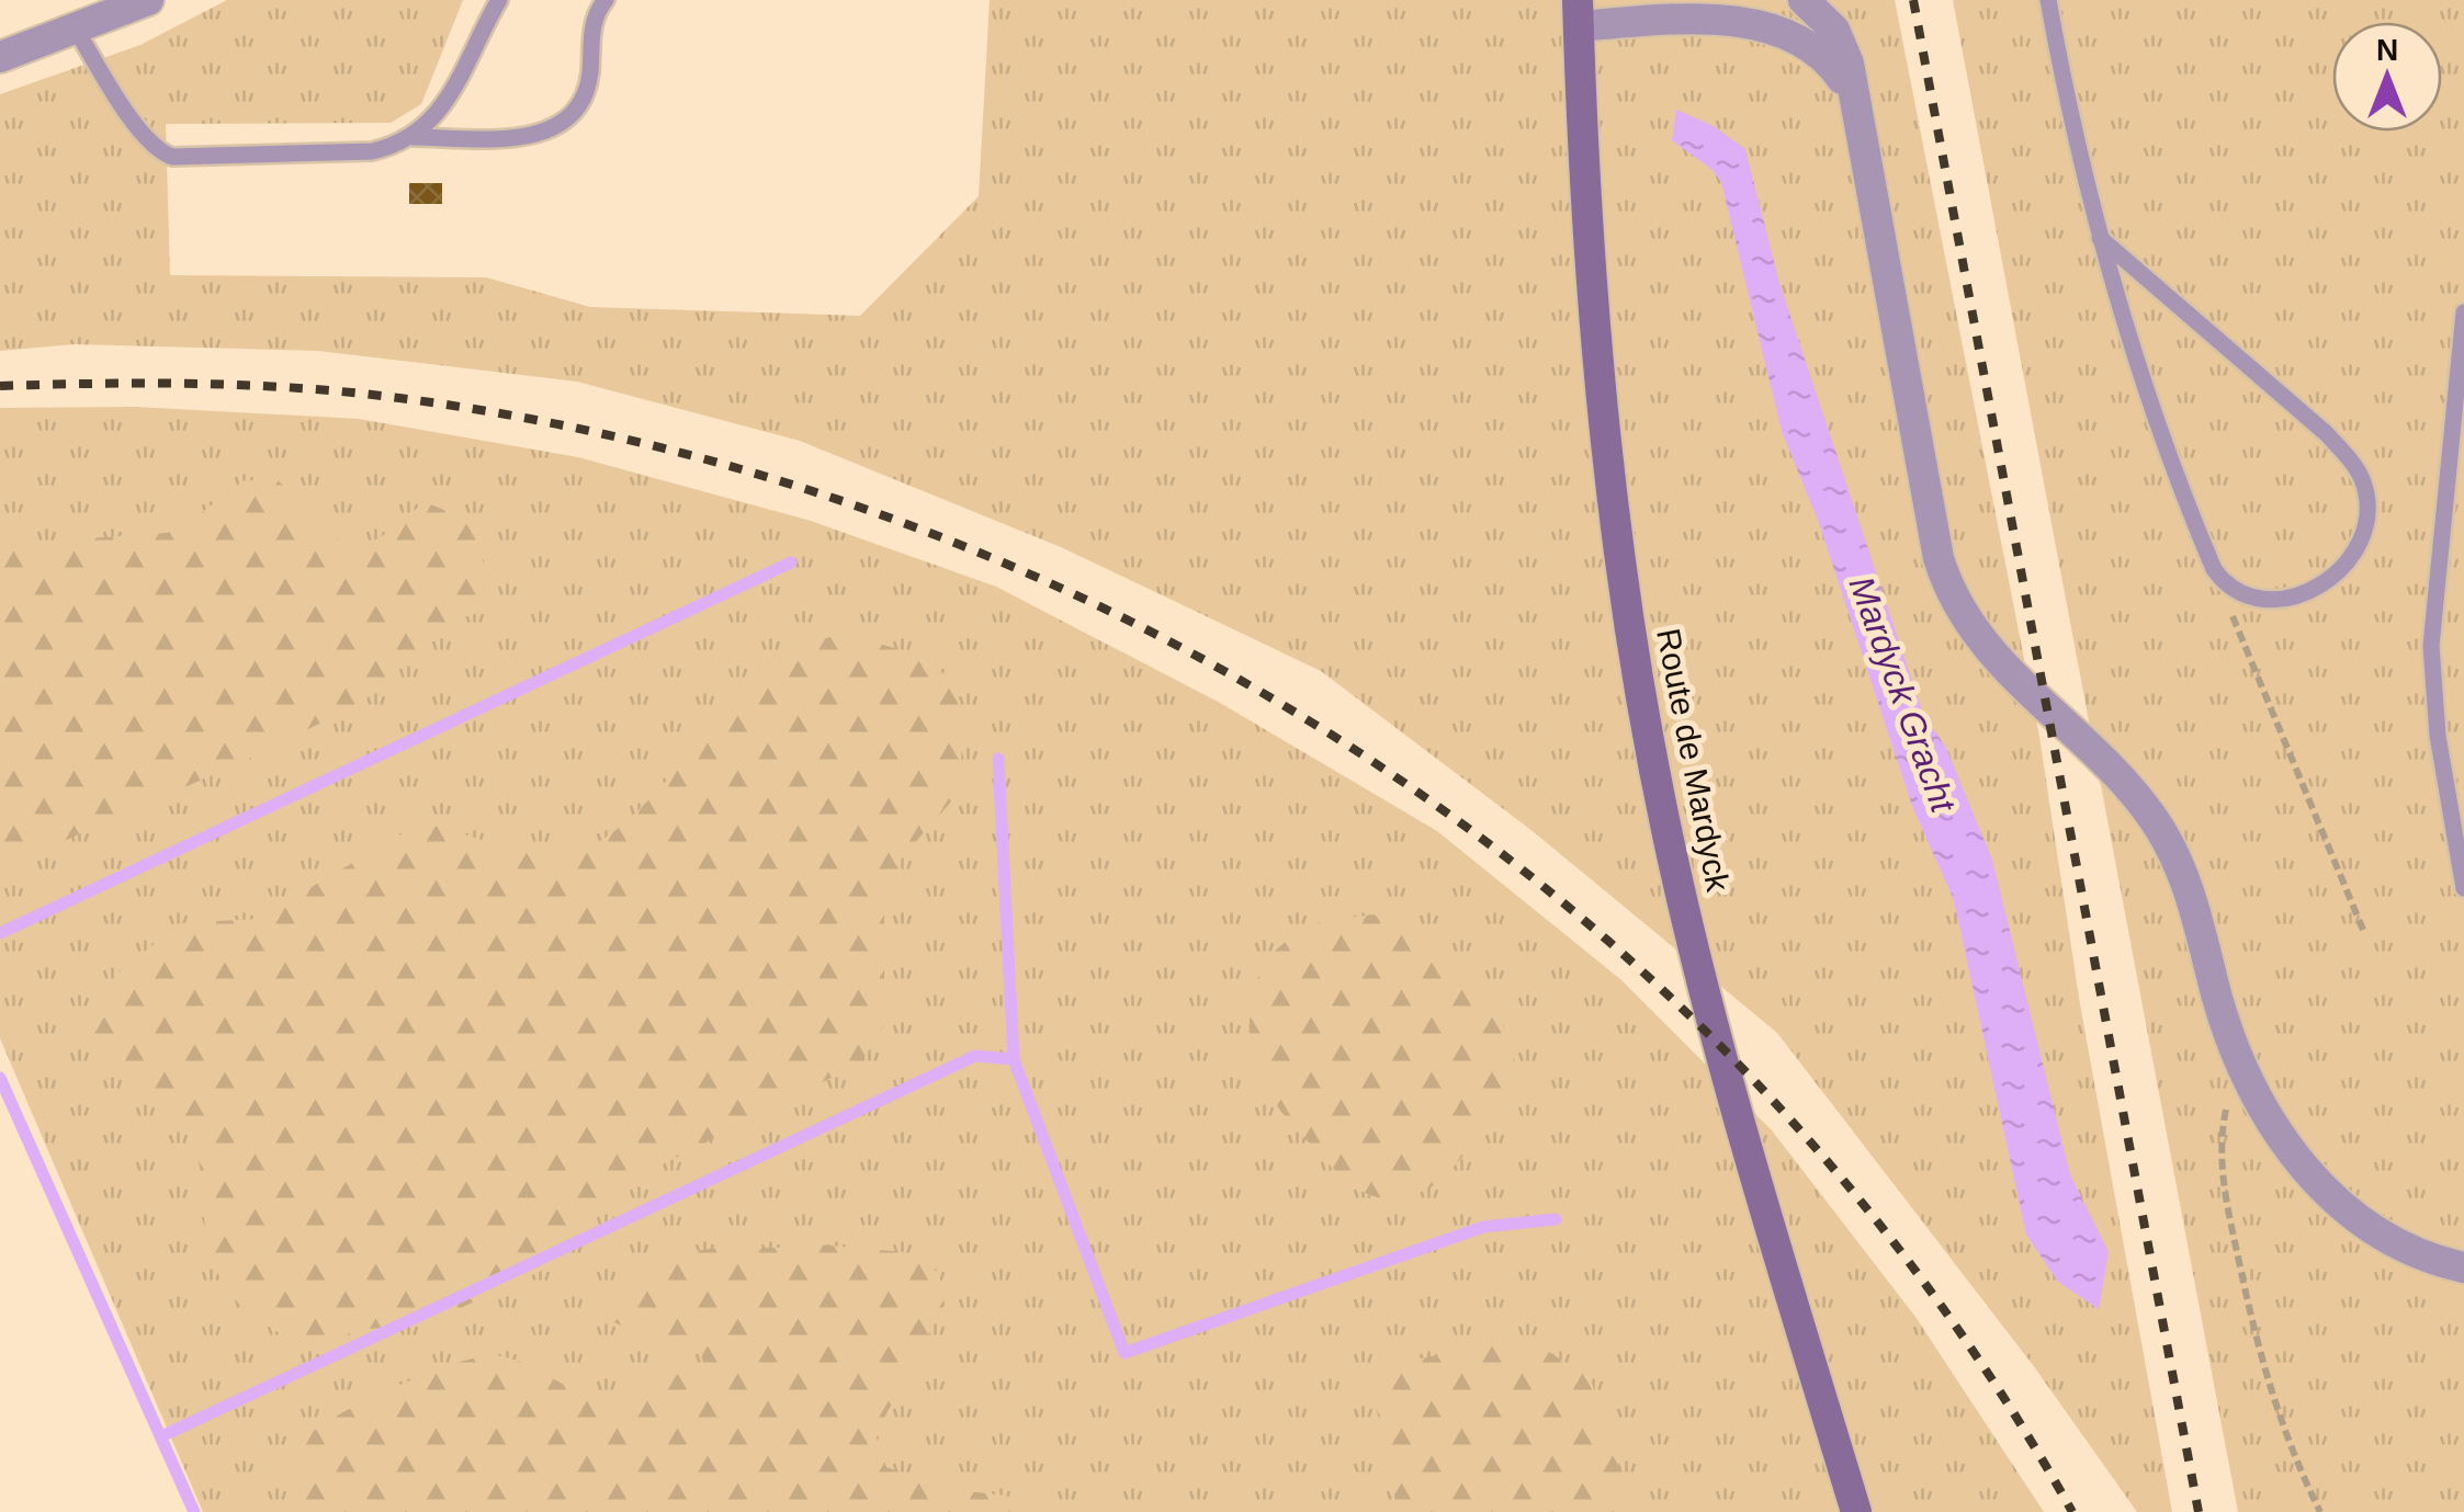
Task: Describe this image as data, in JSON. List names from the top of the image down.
{
  "streets": {
    "main road": ["Route de Mardyck"]
  },
  "water": ["Mardyck Gracht"],
  "north": "top"
}
